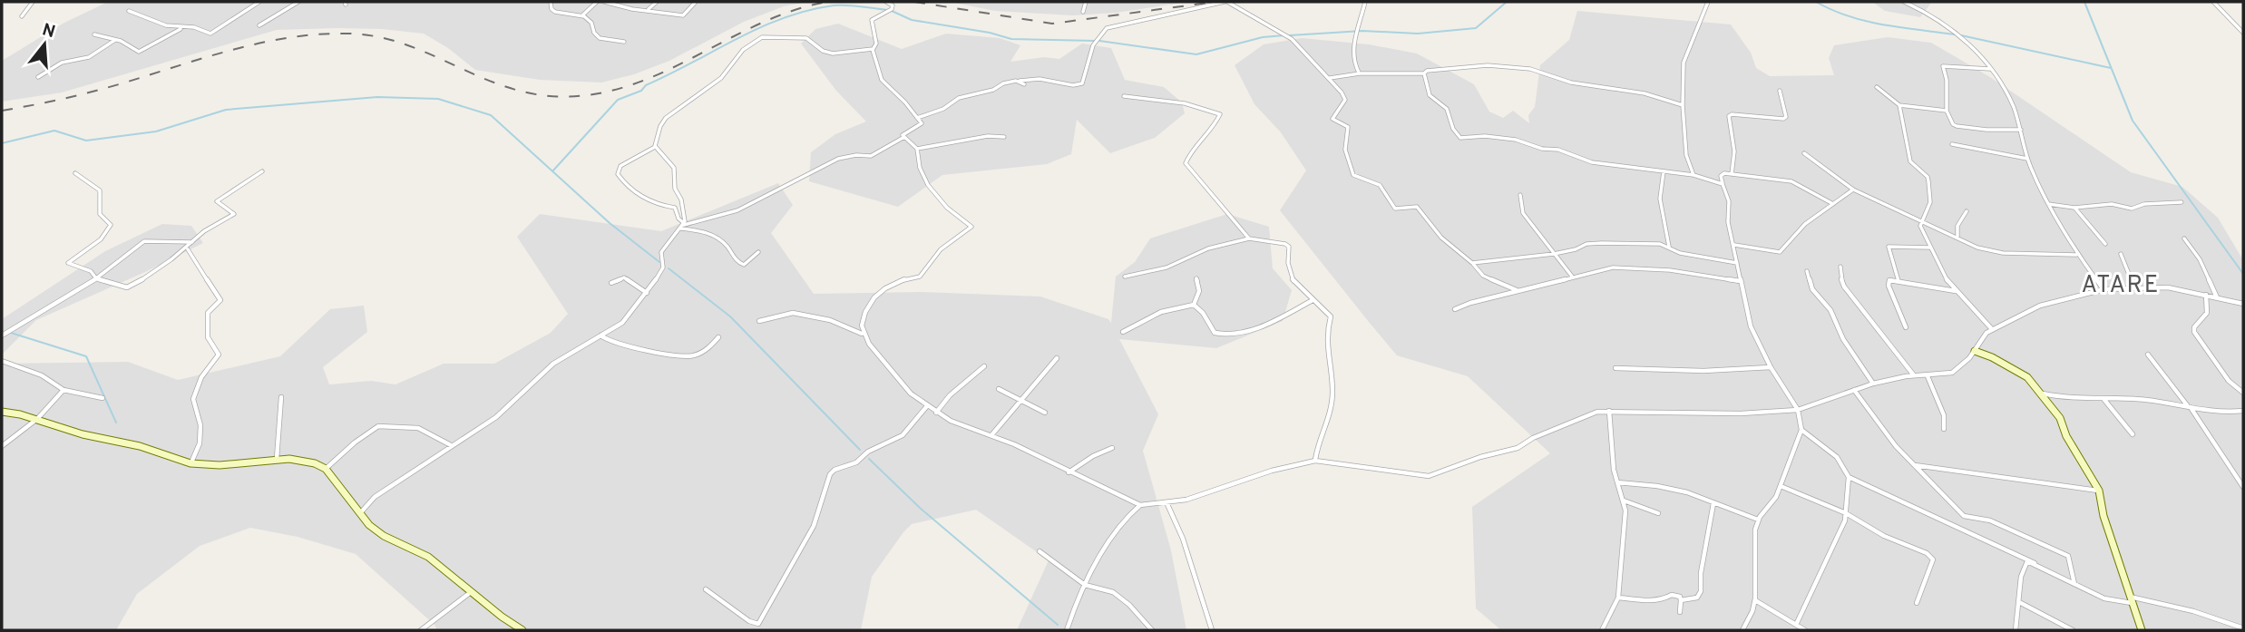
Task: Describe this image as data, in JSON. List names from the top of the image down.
{
  "districts": ["ATARE"],
  "north": "top"
}
